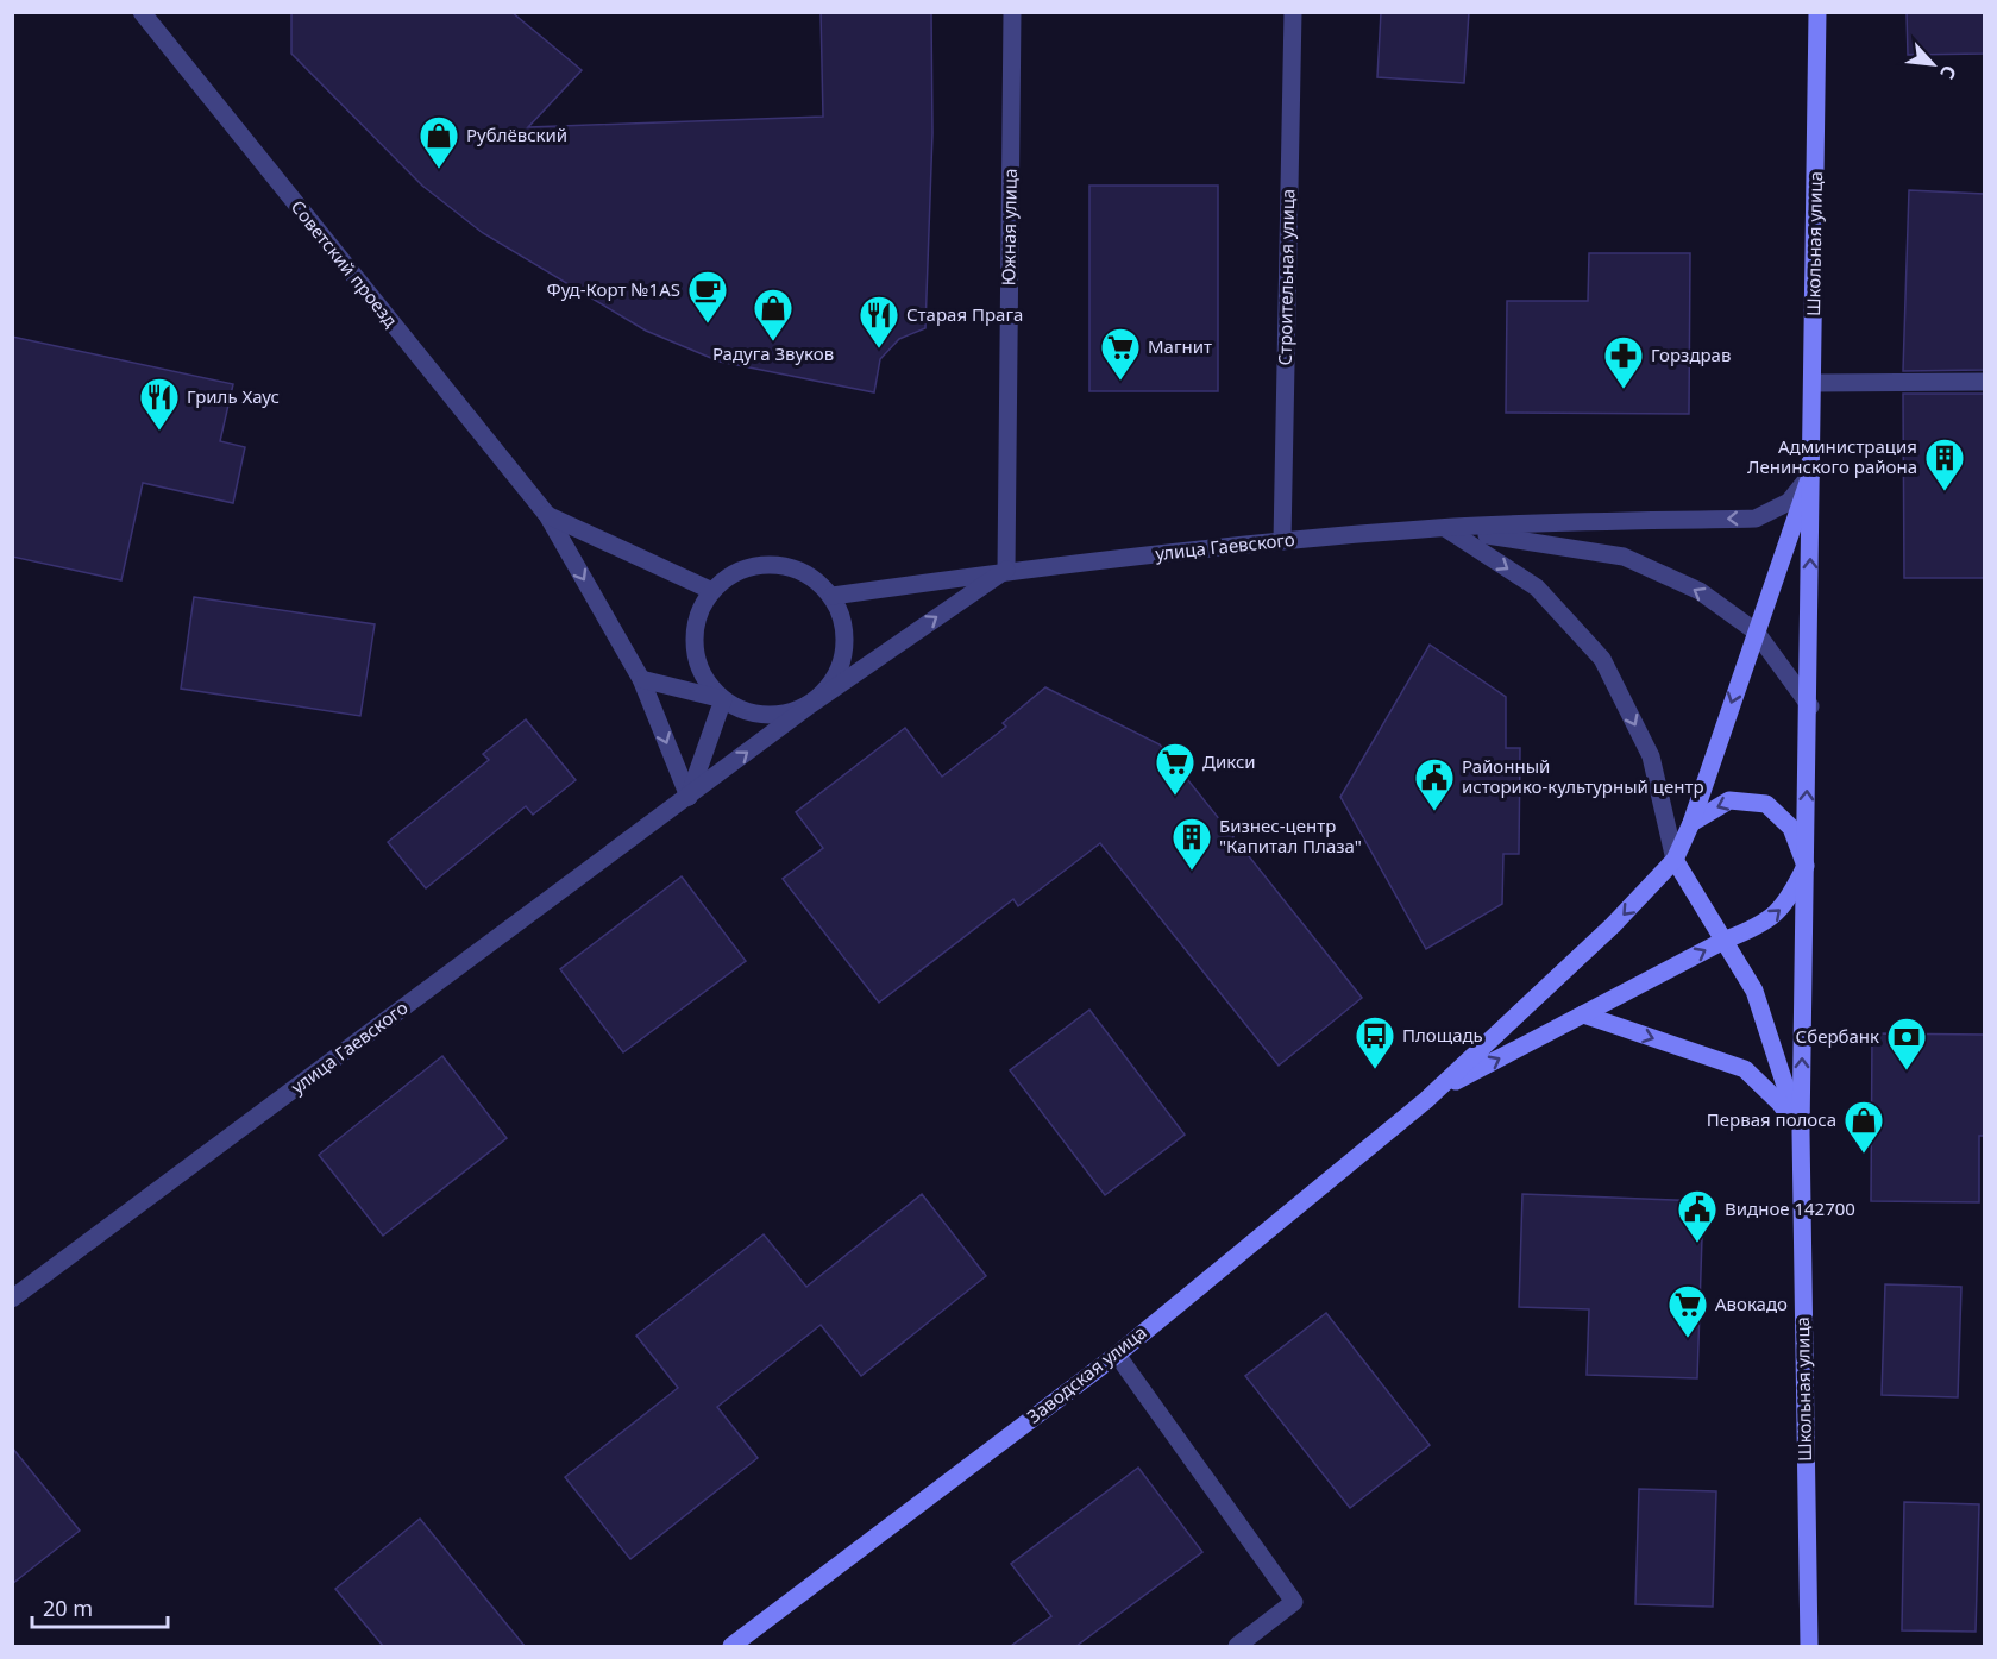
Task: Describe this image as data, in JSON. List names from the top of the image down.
{
  "streets": {
    "street": [
      "Южная улица",
      "Школьная улица",
      "Советский проезд",
      "Строительная улица",
      "улица Гаевского",
      "Заводская улица"
    ]
  },
  "crossings": [
    ["Южная улица", "улица Гаевского"],
    ["Советский проезд", "улица Гаевского"],
    ["Строительная улица", "улица Гаевского"]
  ],
  "places": {
    "shop": ["Рублёвский", "Радуга Звуков", "Первая полоса"],
    "cafe": ["Фуд-Корт №1AS"],
    "restaurant": ["Старая Прага", "Гриль Хаус"],
    "supermarket": ["Магнит", "Дикси", "Авокадо"],
    "pharmacy": ["Горздрав"],
    "building": ["Администрация Ленинского района", "Бизнес-центр \"Капитал Плаза\""],
    "public building": ["Районный историко-культурный центр", "Видное 142700"],
    "bus stop": ["Площадь"],
    "bank": ["Сбербанк"]
  },
  "scale_bar": "20 m",
  "north": "bottom right"
}
